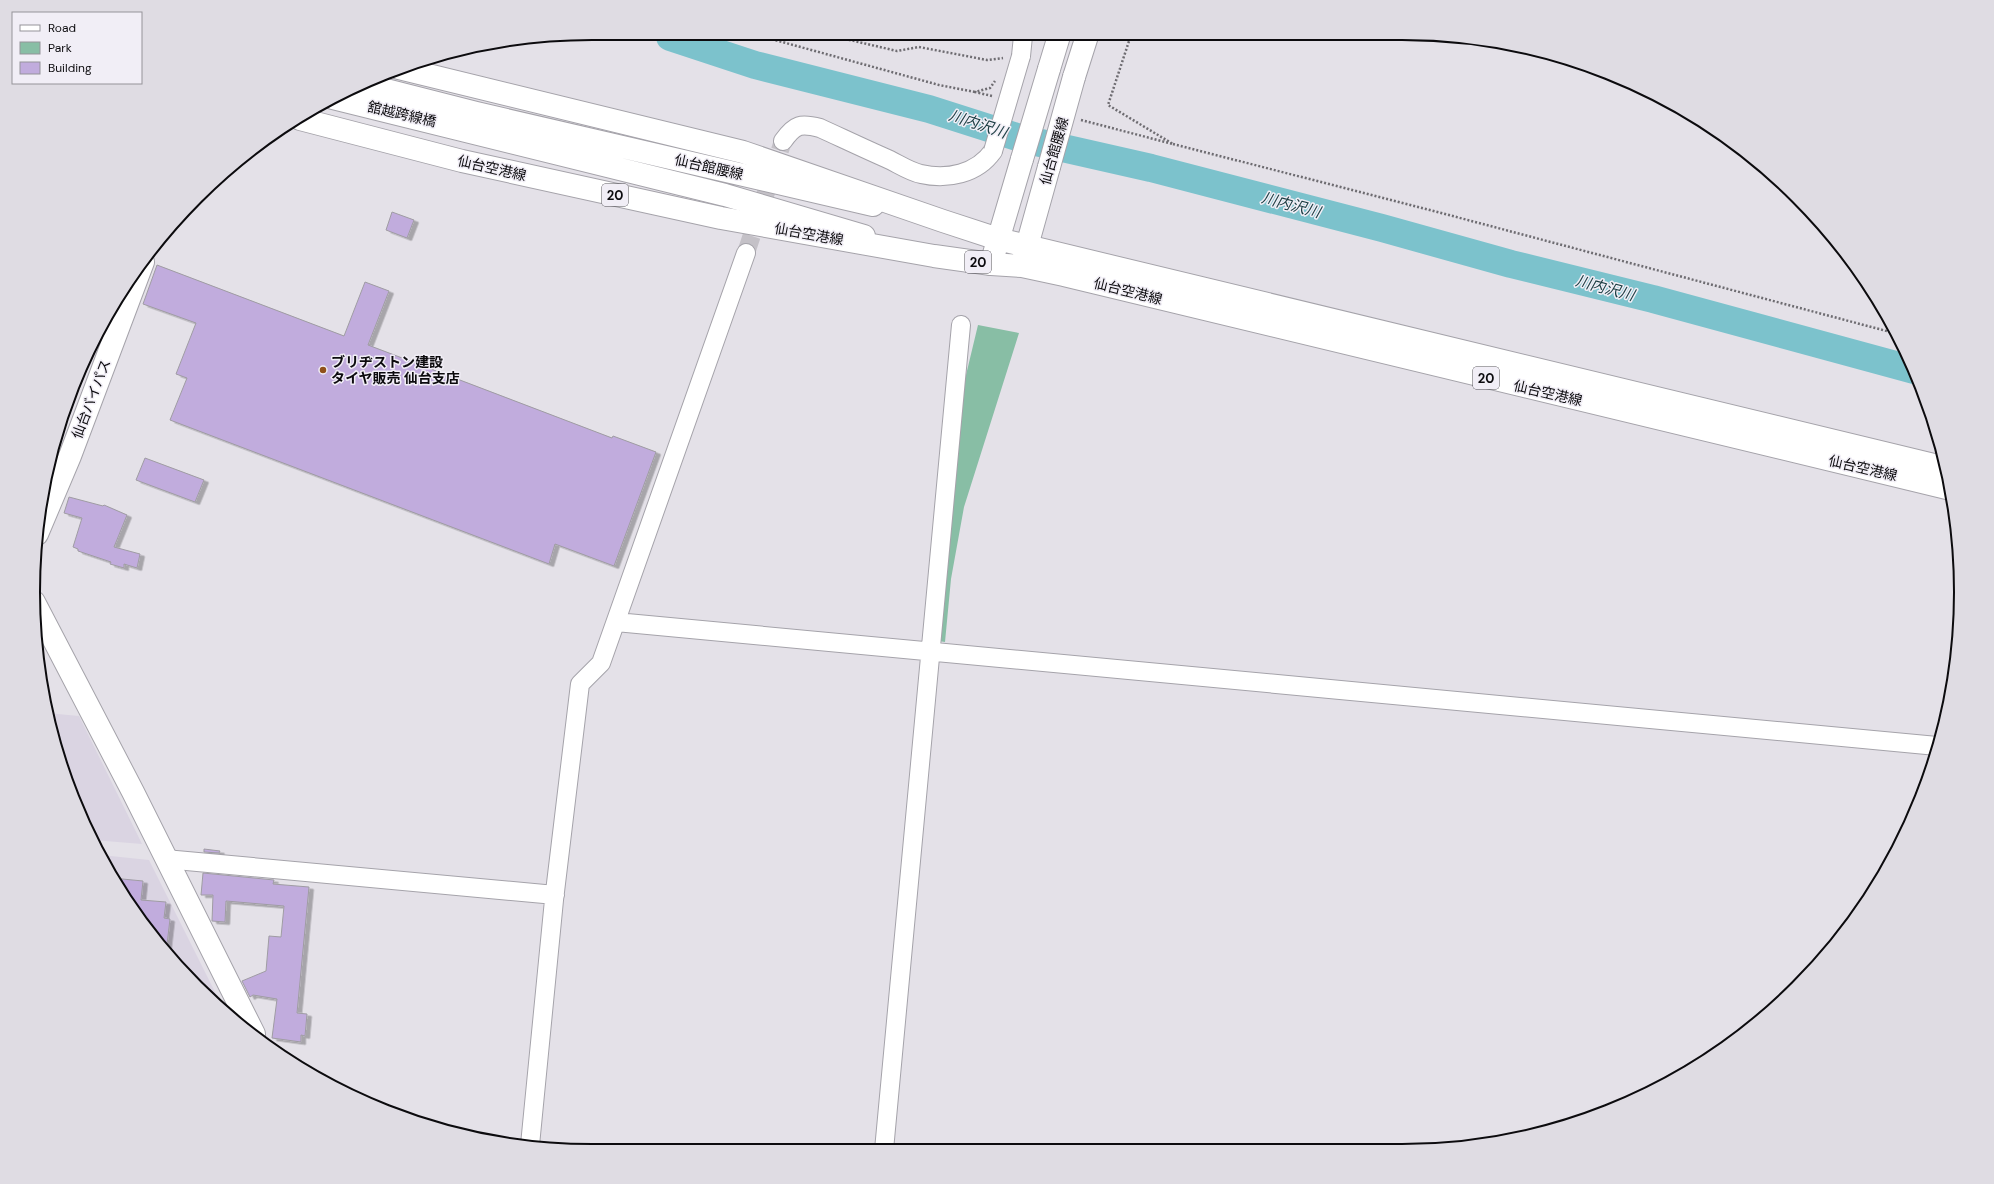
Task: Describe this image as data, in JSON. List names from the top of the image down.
{
  "streets": {
    "main road": [
      "舘越跨線橋",
      "仙台館腰線",
      "仙台空港線",
      "20",
      "仙台バイパス"
    ]
  },
  "crossings": [
    ["舘越跨線橋", "仙台館腰線"],
    ["仙台館腰線", "仙台空港線"]
  ],
  "water": ["川内沢川"],
  "places": ["ブリヂストン建設 タイヤ販売 仙台支店"],
  "legend": ["Road", "Park", "Building"]
}
